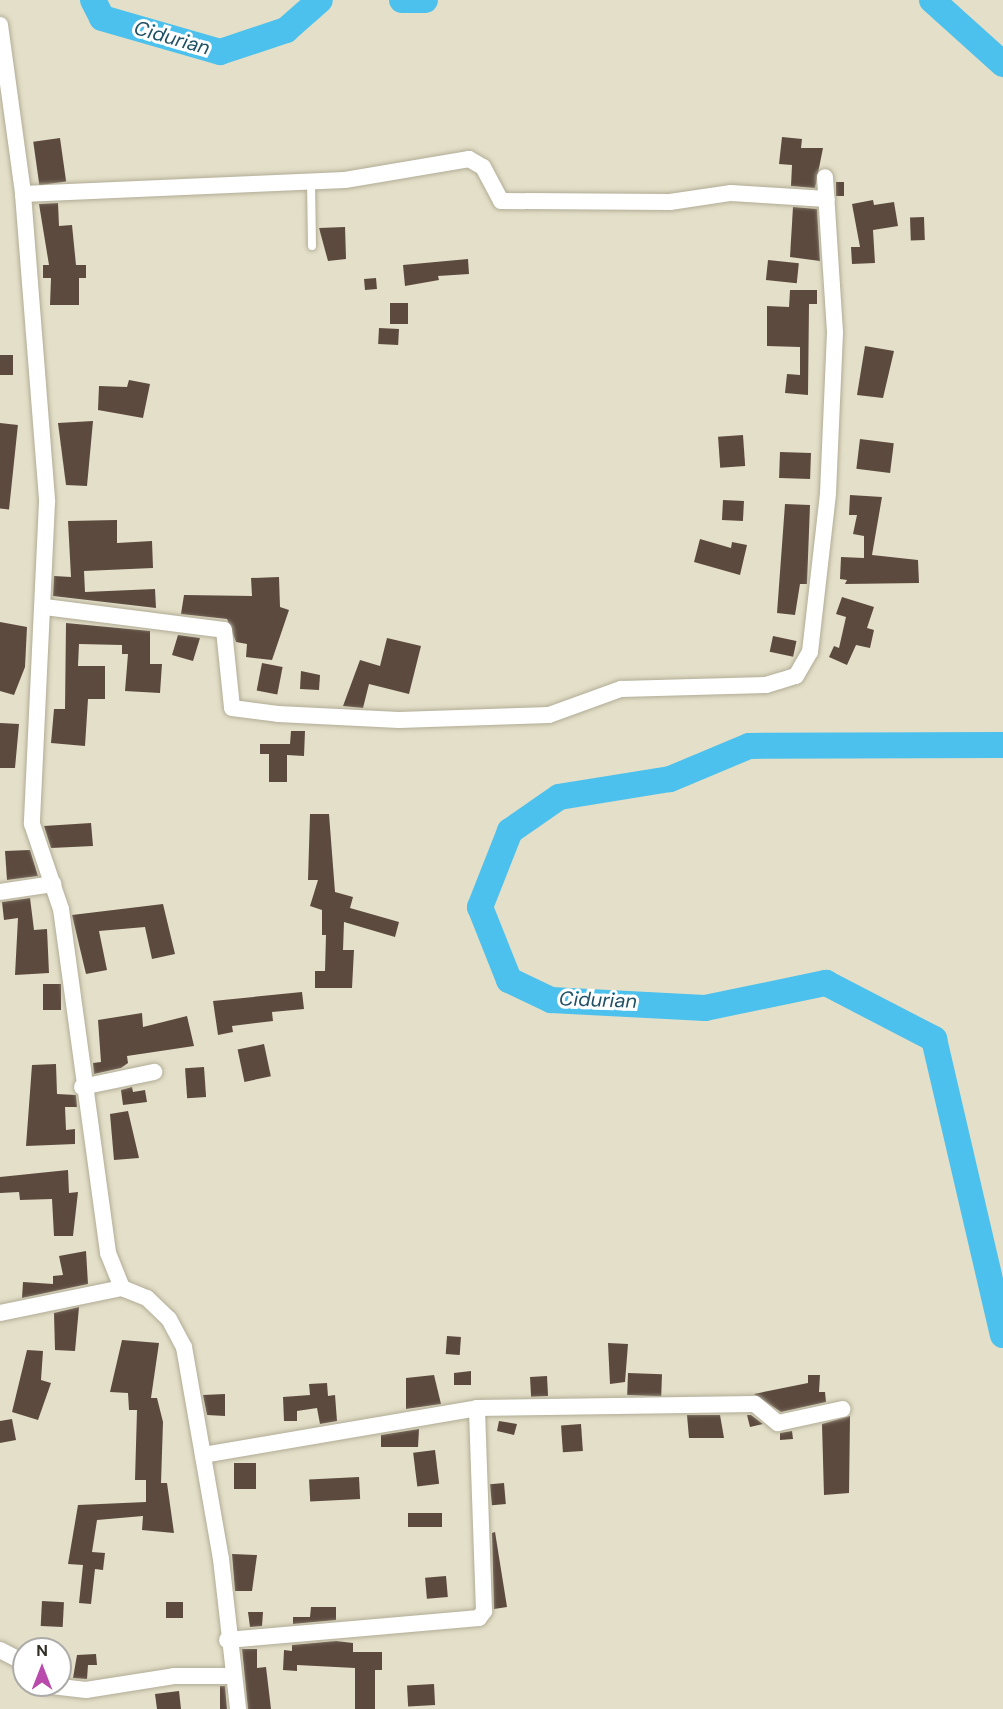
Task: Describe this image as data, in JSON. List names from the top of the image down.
{
  "water": ["Cidurian"],
  "north": "top"
}
